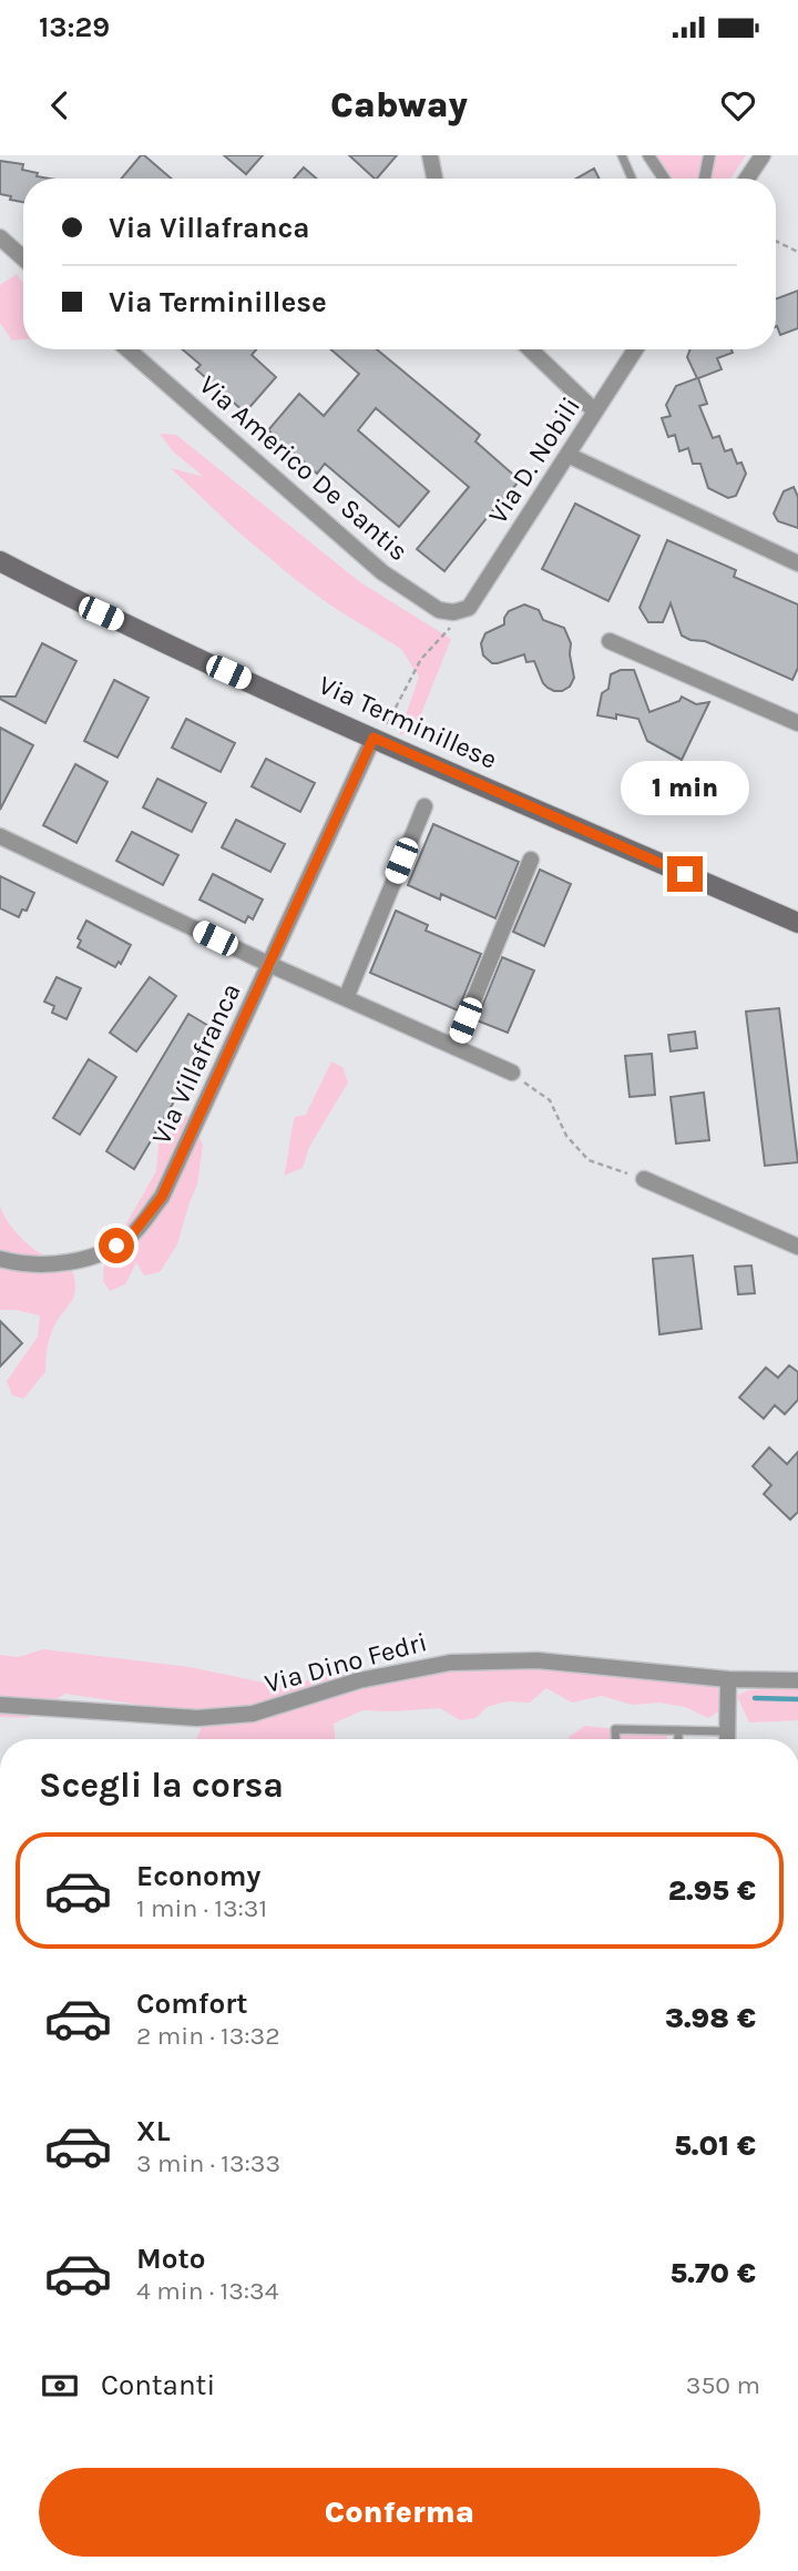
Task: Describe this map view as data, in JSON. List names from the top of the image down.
{
  "streets": {
    "main road": ["Via Terminillese"],
    "street": [
      "Via D. Nobili",
      "Via Americo De Santis",
      "Via Villafranca",
      "Via Dino Fedri"
    ]
  },
  "crossings": [
    ["Via D. Nobili", "Via Americo De Santis"],
    ["Via Terminillese", "Via Villafranca"]
  ],
  "page": {
    "status": "13:29",
    "header": "Cabway",
    "banner": ["Via Villafranca", "Via Terminillese"],
    "bubble": "1 min",
    "heading": "Scegli la corsa",
    "list": [
      {
        "name": "Economy",
        "note": "1 min · 13:31",
        "value": "2.95 €"
      },
      {
        "name": "Comfort",
        "note": "2 min · 13:32",
        "value": "3.98 €"
      },
      {
        "name": "XL",
        "note": "3 min · 13:33",
        "value": "5.01 €"
      },
      {
        "name": "Moto",
        "note": "4 min · 13:34",
        "value": "5.70 €"
      }
    ],
    "pay": ["Contanti", "350 m"],
    "buttons": "Conferma"
  }
}
